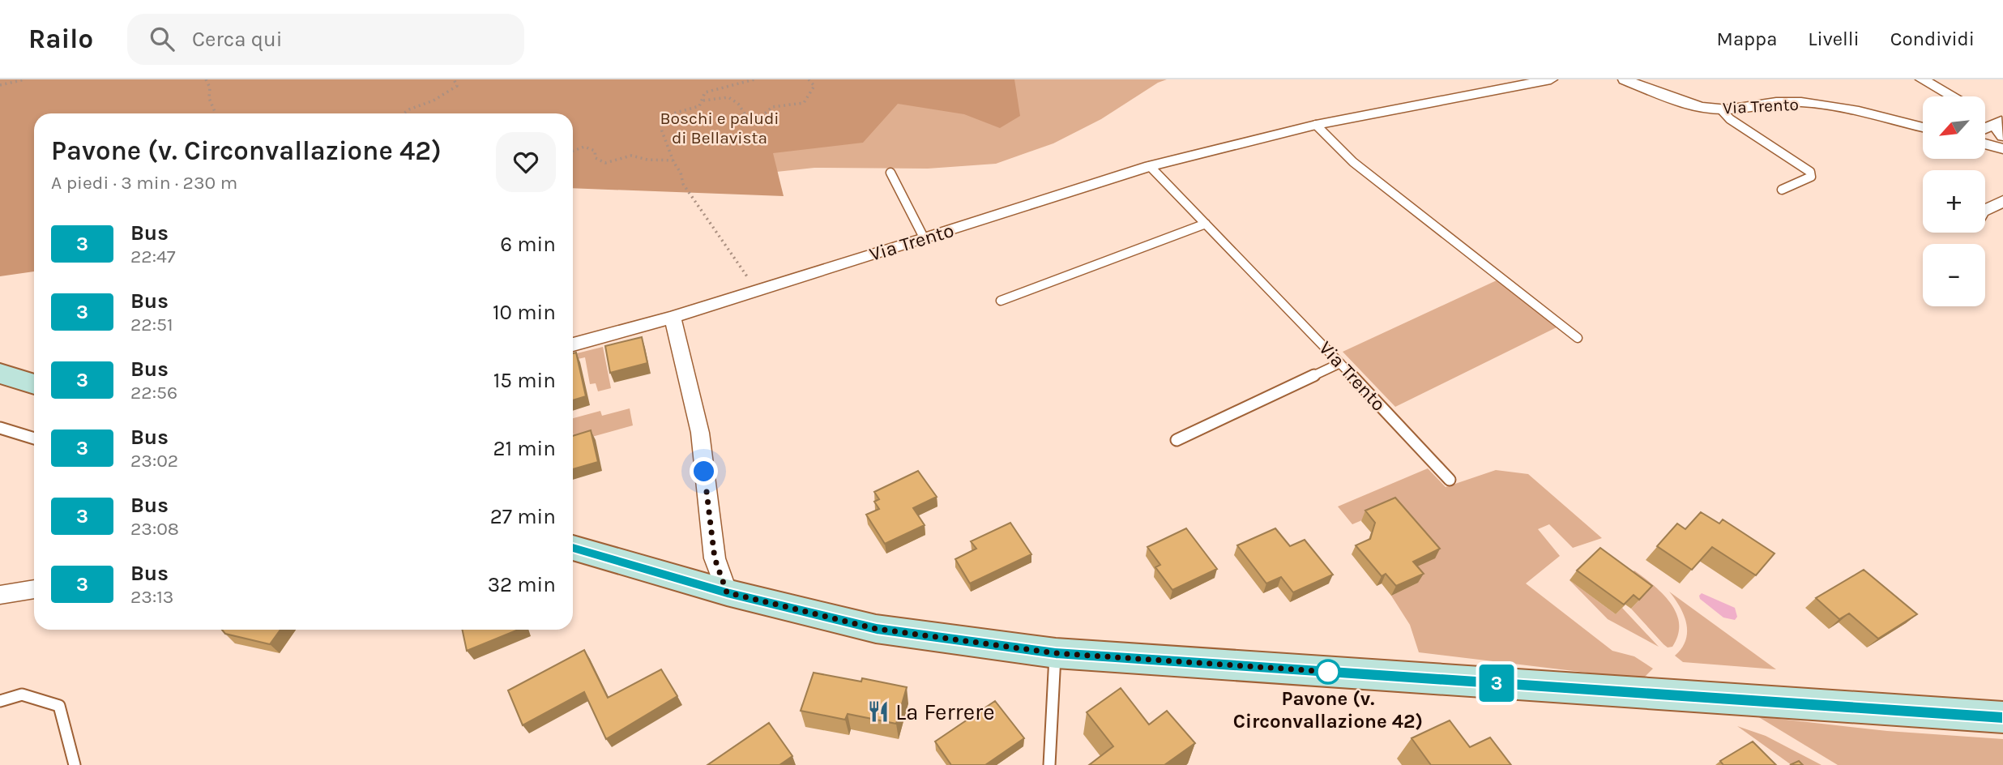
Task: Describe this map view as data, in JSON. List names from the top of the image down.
{
  "streets": {
    "street": ["Via Trento"]
  },
  "parks": ["Boschi e paludi di Bellavista"],
  "places": {
    "other": ["Pavone (v. Circonvallazione 42)"],
    "restaurant": ["La Ferrere"]
  },
  "lines": ["bus line 3"],
  "north": "bottom left",
  "page": {
    "header": "Railo",
    "search": "Cerca qui",
    "nav": ["Mappa", "Livelli", "Condividi"],
    "on_map": "3",
    "map_buttons": ["+", "−"],
    "heading": ["Pavone (v. Circonvallazione 42)", "A piedi · 3 min · 230 m"],
    "list": [
      {
        "mark": "3",
        "name": "Bus",
        "note": "22:47",
        "value": "6 min"
      },
      {
        "mark": "3",
        "name": "Bus",
        "note": "22:51",
        "value": "10 min"
      },
      {
        "mark": "3",
        "name": "Bus",
        "note": "22:56",
        "value": "15 min"
      },
      {
        "mark": "3",
        "name": "Bus",
        "note": "23:02",
        "value": "21 min"
      },
      {
        "mark": "3",
        "name": "Bus",
        "note": "23:08",
        "value": "27 min"
      },
      {
        "mark": "3",
        "name": "Bus",
        "note": "23:13",
        "value": "32 min"
      }
    ]
  }
}
